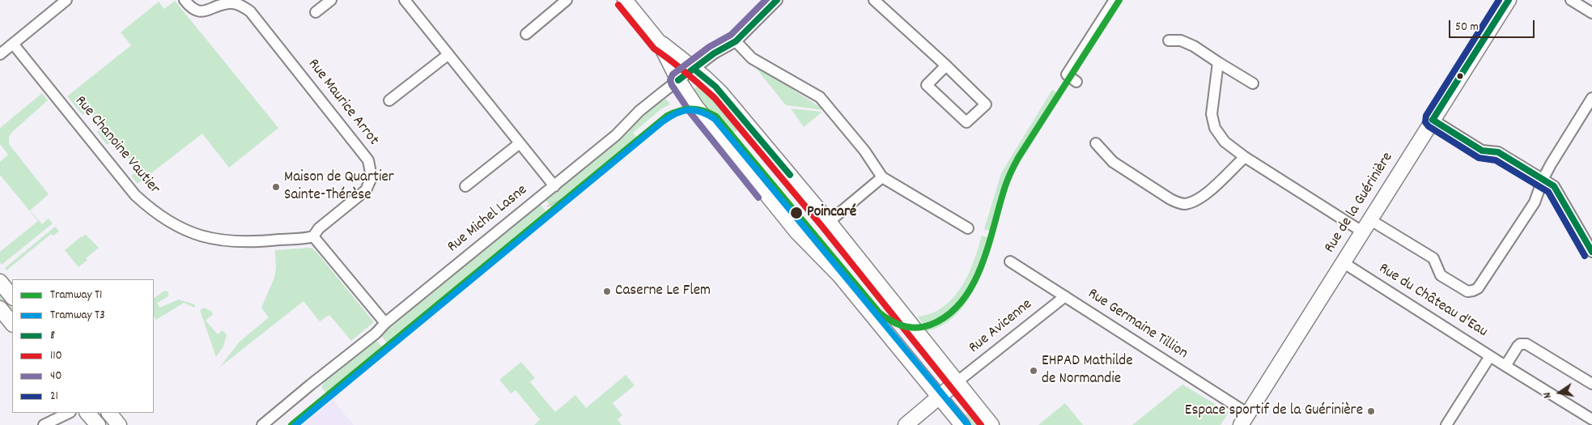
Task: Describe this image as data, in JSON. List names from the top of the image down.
{
  "streets": {
    "main road": ["Rue de la Guérinière"],
    "street": [
      "Rue Maurice Arrot",
      "Rue Chanoine Vautier",
      "Rue Michel Lasne",
      "Rue du Château d'Eau",
      "Rue Germaine Tillion",
      "Rue Avicenne"
    ]
  },
  "crossings": [
    ["Rue Maurice Arrot", "Rue Chanoine Vautier"],
    ["Rue de la Guérinière", "Rue du Château d'Eau"],
    ["Rue de la Guérinière", "Rue Germaine Tillion"],
    ["Rue Germaine Tillion", "Rue Avicenne"]
  ],
  "places": [
    "Maison de Quartier Sainte-Thérèse",
    "Poincaré",
    "Caserne Le Flem",
    "EHPAD Mathilde de Normandie",
    "Espace sportif de la Guérinière"
  ],
  "lines": [
    "tram line T1",
    "transit line 8",
    "transit line 40",
    "transit line 21",
    "transit line 110",
    "tram line T3"
  ],
  "legend": [
    "Tramway T1",
    "Tramway T3",
    "8",
    "110",
    "40",
    "21"
  ],
  "scale_bar": "50 m",
  "north": "left"
}
